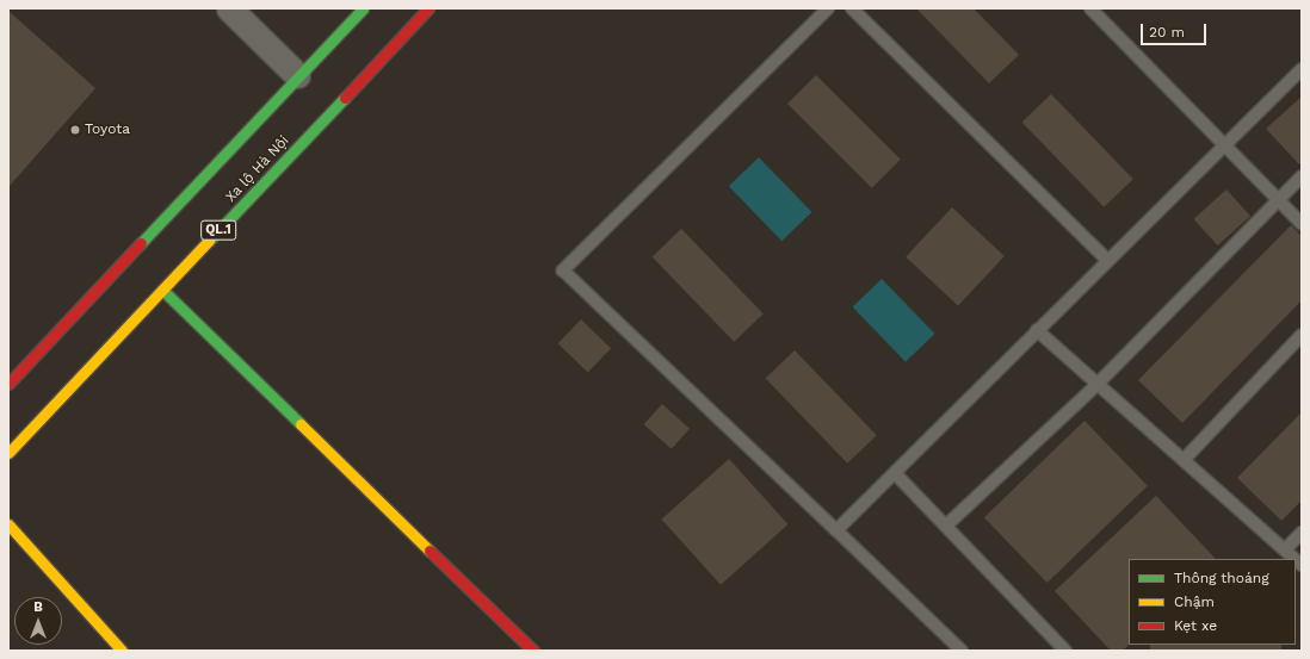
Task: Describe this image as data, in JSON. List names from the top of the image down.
{
  "streets": {
    "main road": ["Xa lộ Hà Nội", "QL.1"]
  },
  "places": ["Toyota"],
  "legend": ["Thông thoáng", "Chậm", "Kẹt xe"],
  "scale_bar": "20 m",
  "north": "top"
}
